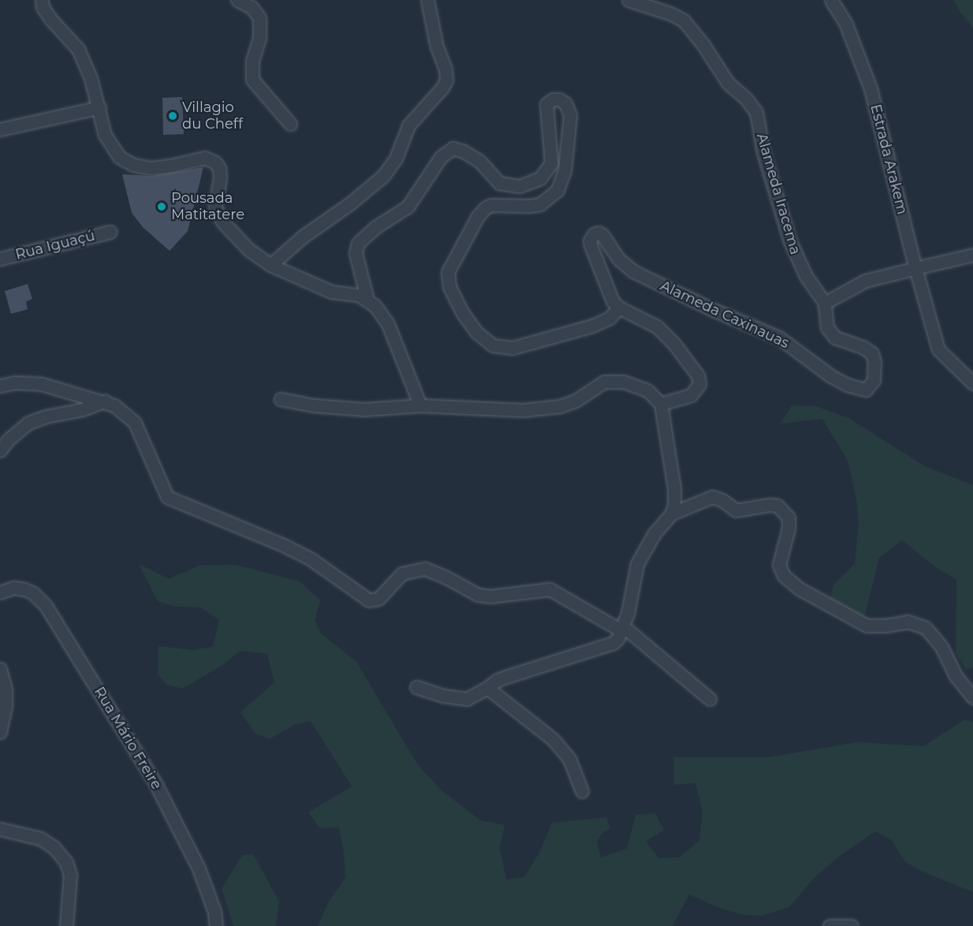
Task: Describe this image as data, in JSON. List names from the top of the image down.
{
  "streets": {
    "street": [
      "Estrada Arakem",
      "Alameda Iracema",
      "Rua Iguaçú",
      "Alameda Caxinauas",
      "Rua Mário Freire"
    ]
  },
  "crossings": [
    ["Alameda Iracema", "Alameda Caxinauas"]
  ],
  "places": ["Villagio du Cheff", "Pousada Matitatere"]
}
